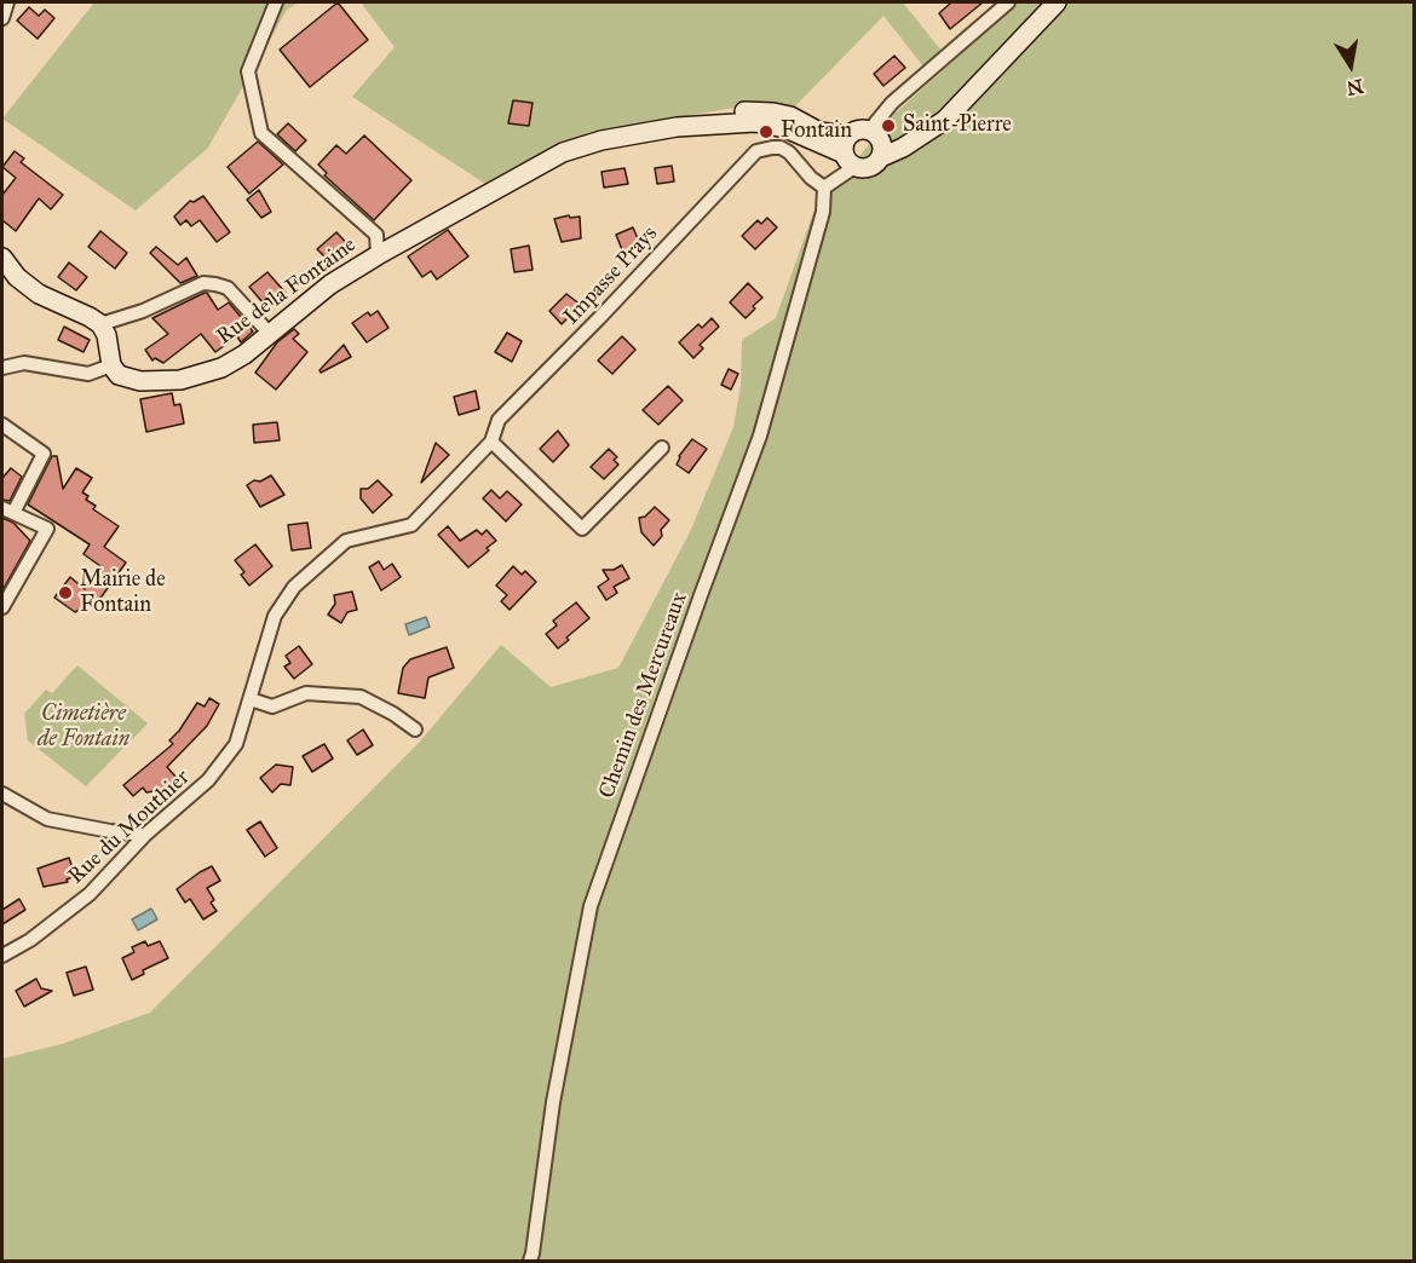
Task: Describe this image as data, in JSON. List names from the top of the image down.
{
  "streets": {
    "street": [
      "Impasse Prays",
      "Rue de la Fontaine",
      "Chemin des Mercureaux",
      "Rue du Mouthier"
    ]
  },
  "crossings": [
    ["Impasse Prays", "Chemin des Mercureaux"],
    ["Impasse Prays", "Rue du Mouthier"]
  ],
  "parks": ["Cimetière de Fontain"],
  "places": ["Saint-Pierre", "Fontain", "Mairie de Fontain"],
  "north": "bottom"
}
